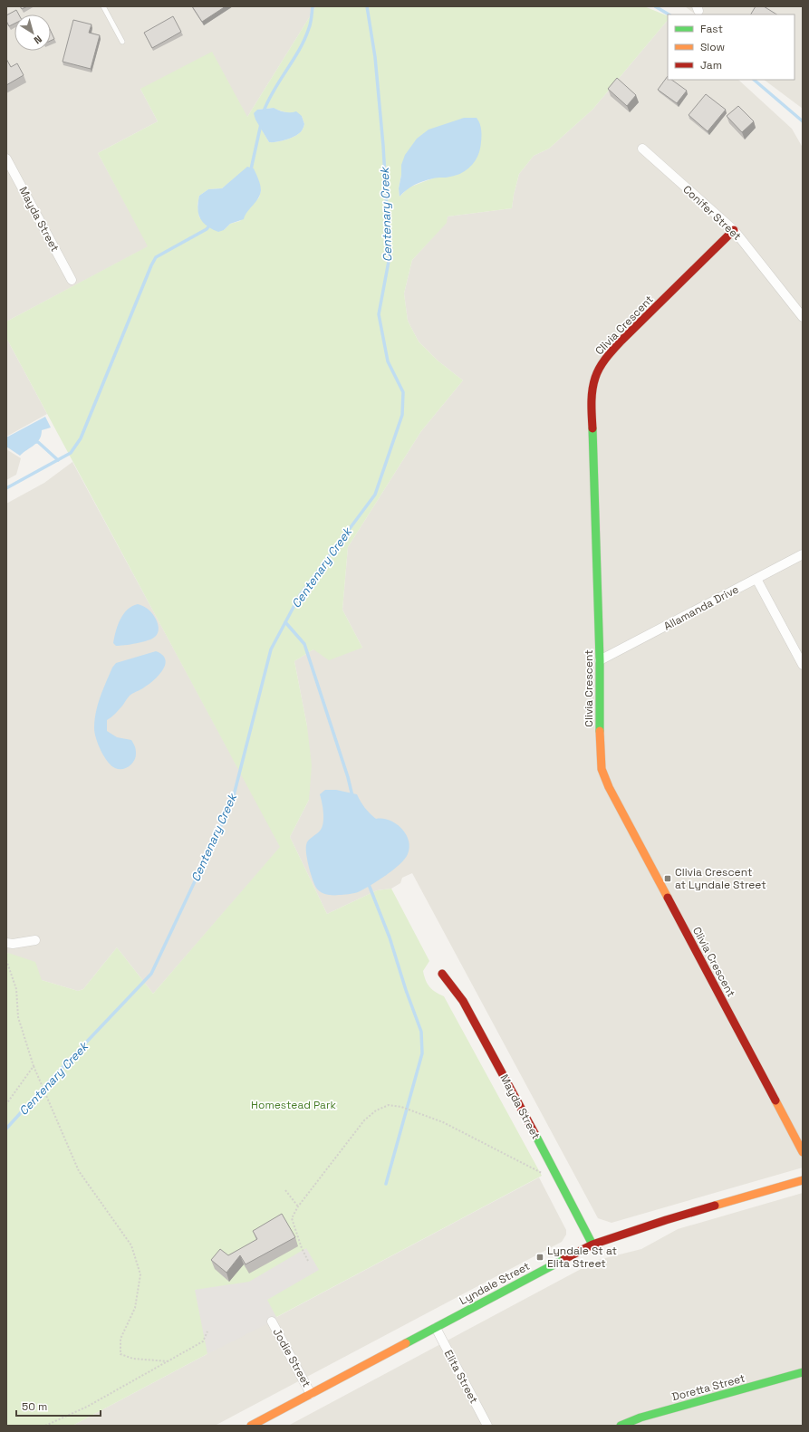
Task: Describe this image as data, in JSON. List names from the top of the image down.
{
  "streets": {
    "street": [
      "Conifer Street",
      "Mayda Street",
      "Clivia Crescent",
      "Allamanda Drive",
      "Lyndale Street",
      "Jodie Street",
      "Elita Street",
      "Doretta Street"
    ]
  },
  "crossings": [
    ["Conifer Street", "Clivia Crescent"],
    ["Mayda Street", "Lyndale Street"],
    ["Clivia Crescent", "Allamanda Drive"],
    ["Lyndale Street", "Jodie Street"],
    ["Lyndale Street", "Elita Street"]
  ],
  "water": ["Centenary Creek"],
  "parks": ["Homestead Park"],
  "places": {
    "transit": ["Clivia Crescent at Lyndale Street", "Lyndale St at Elita Street"]
  },
  "legend": ["Fast", "Slow", "Jam"],
  "scale_bar": "50 m",
  "north": "bottom right"
}
